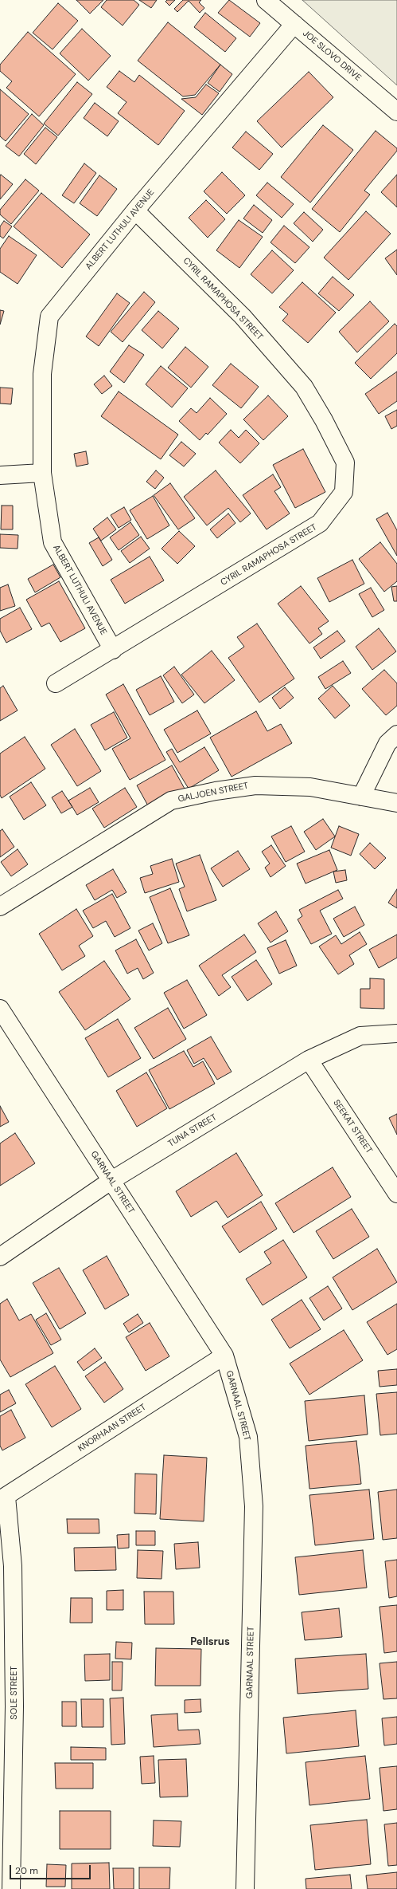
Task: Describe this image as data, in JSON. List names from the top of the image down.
{
  "streets": {
    "street": [
      "JOE SLOVO DRIVE",
      "ALBERT LUTHULI AVENUE",
      "CYRIL RAMAPHOSA STREET",
      "GALJOEN STREET",
      "SEEKAT STREET",
      "TUNA STREET",
      "GARNAAL STREET",
      "KNORHAAN STREET",
      "SOLE STREET"
    ]
  },
  "crossings": [
    ["JOE SLOVO DRIVE", "ALBERT LUTHULI AVENUE"],
    ["ALBERT LUTHULI AVENUE", "CYRIL RAMAPHOSA STREET"],
    ["SEEKAT STREET", "TUNA STREET"],
    ["TUNA STREET", "GARNAAL STREET"],
    ["GARNAAL STREET", "KNORHAAN STREET"],
    ["KNORHAAN STREET", "SOLE STREET"]
  ],
  "districts": ["Pellsrus"],
  "scale_bar": "20 m"
}
